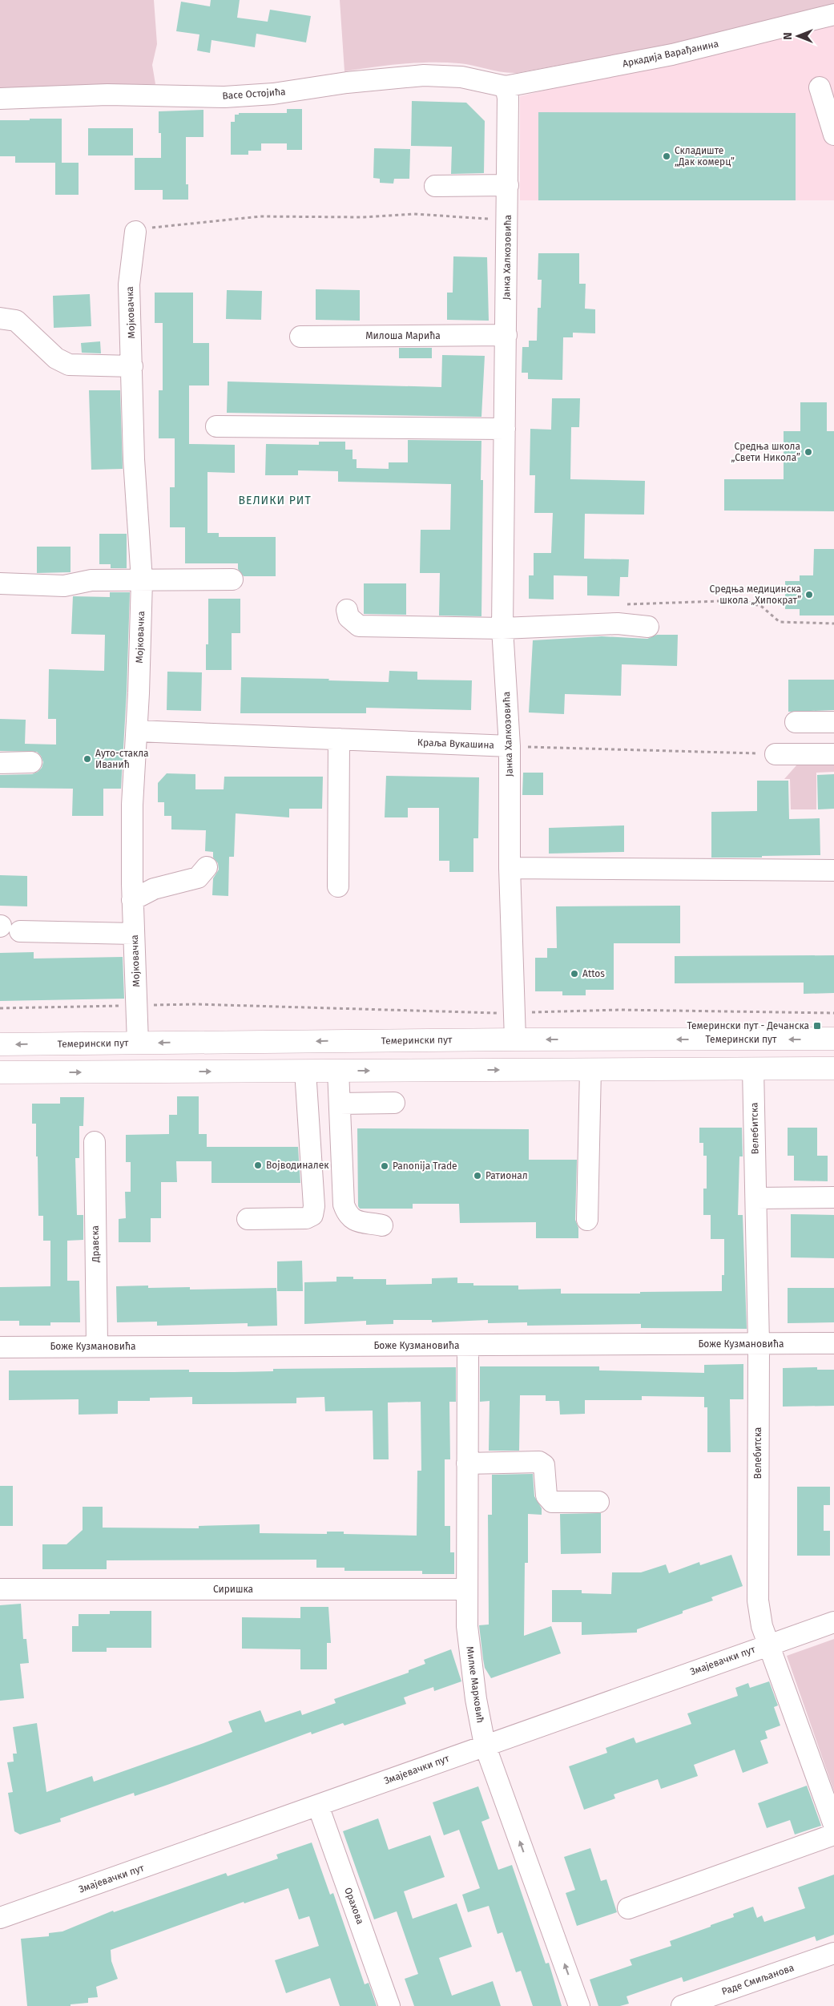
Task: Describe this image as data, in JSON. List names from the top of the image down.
{
  "streets": {
    "main road": ["Темерински пут"],
    "street": [
      "Аркадија Варађанина",
      "Васе Остојића",
      "Јанка Халкозовића",
      "Мојковачка",
      "Милоша Марића",
      "Краља Вукашина",
      "Велебитска",
      "Дравска",
      "Боже Кузмановића",
      "Сиришка",
      "Змајевачки пут",
      "Милке Марковић",
      "Орахова",
      "Раде Смиљанова"
    ]
  },
  "crossings": [
    ["Аркадија Варађанина", "Васе Остојића"],
    ["Аркадија Варађанина", "Јанка Халкозовића"],
    ["Васе Остојића", "Јанка Халкозовића"],
    ["Јанка Халкозовића", "Милоша Марића"],
    ["Јанка Халкозовића", "Краља Вукашина"],
    ["Јанка Халкозовића", "Темерински пут"],
    ["Мојковачка", "Краља Вукашина"],
    ["Мојковачка", "Темерински пут"],
    ["Велебитска", "Боже Кузмановића"],
    ["Велебитска", "Змајевачки пут"],
    ["Дравска", "Боже Кузмановића"],
    ["Боже Кузмановића", "Милке Марковић"],
    ["Сиришка", "Милке Марковић"],
    ["Змајевачки пут", "Милке Марковић"],
    ["Змајевачки пут", "Орахова"]
  ],
  "one_way": ["Милке Марковић"],
  "districts": ["ВЕЛИКИ РИТ"],
  "places": {
    "other": [
      "Складиште „Дак комерц”",
      "Средња школа „Свети Никола”",
      "Средња медицинска школа „Хипократ”",
      "Ауто-стакла Иванић",
      "Attos",
      "Војводиналек",
      "Panonija Trade",
      "Ратионал"
    ],
    "transit": ["Темерински пут - Дечанска"]
  },
  "north": "left"
}
